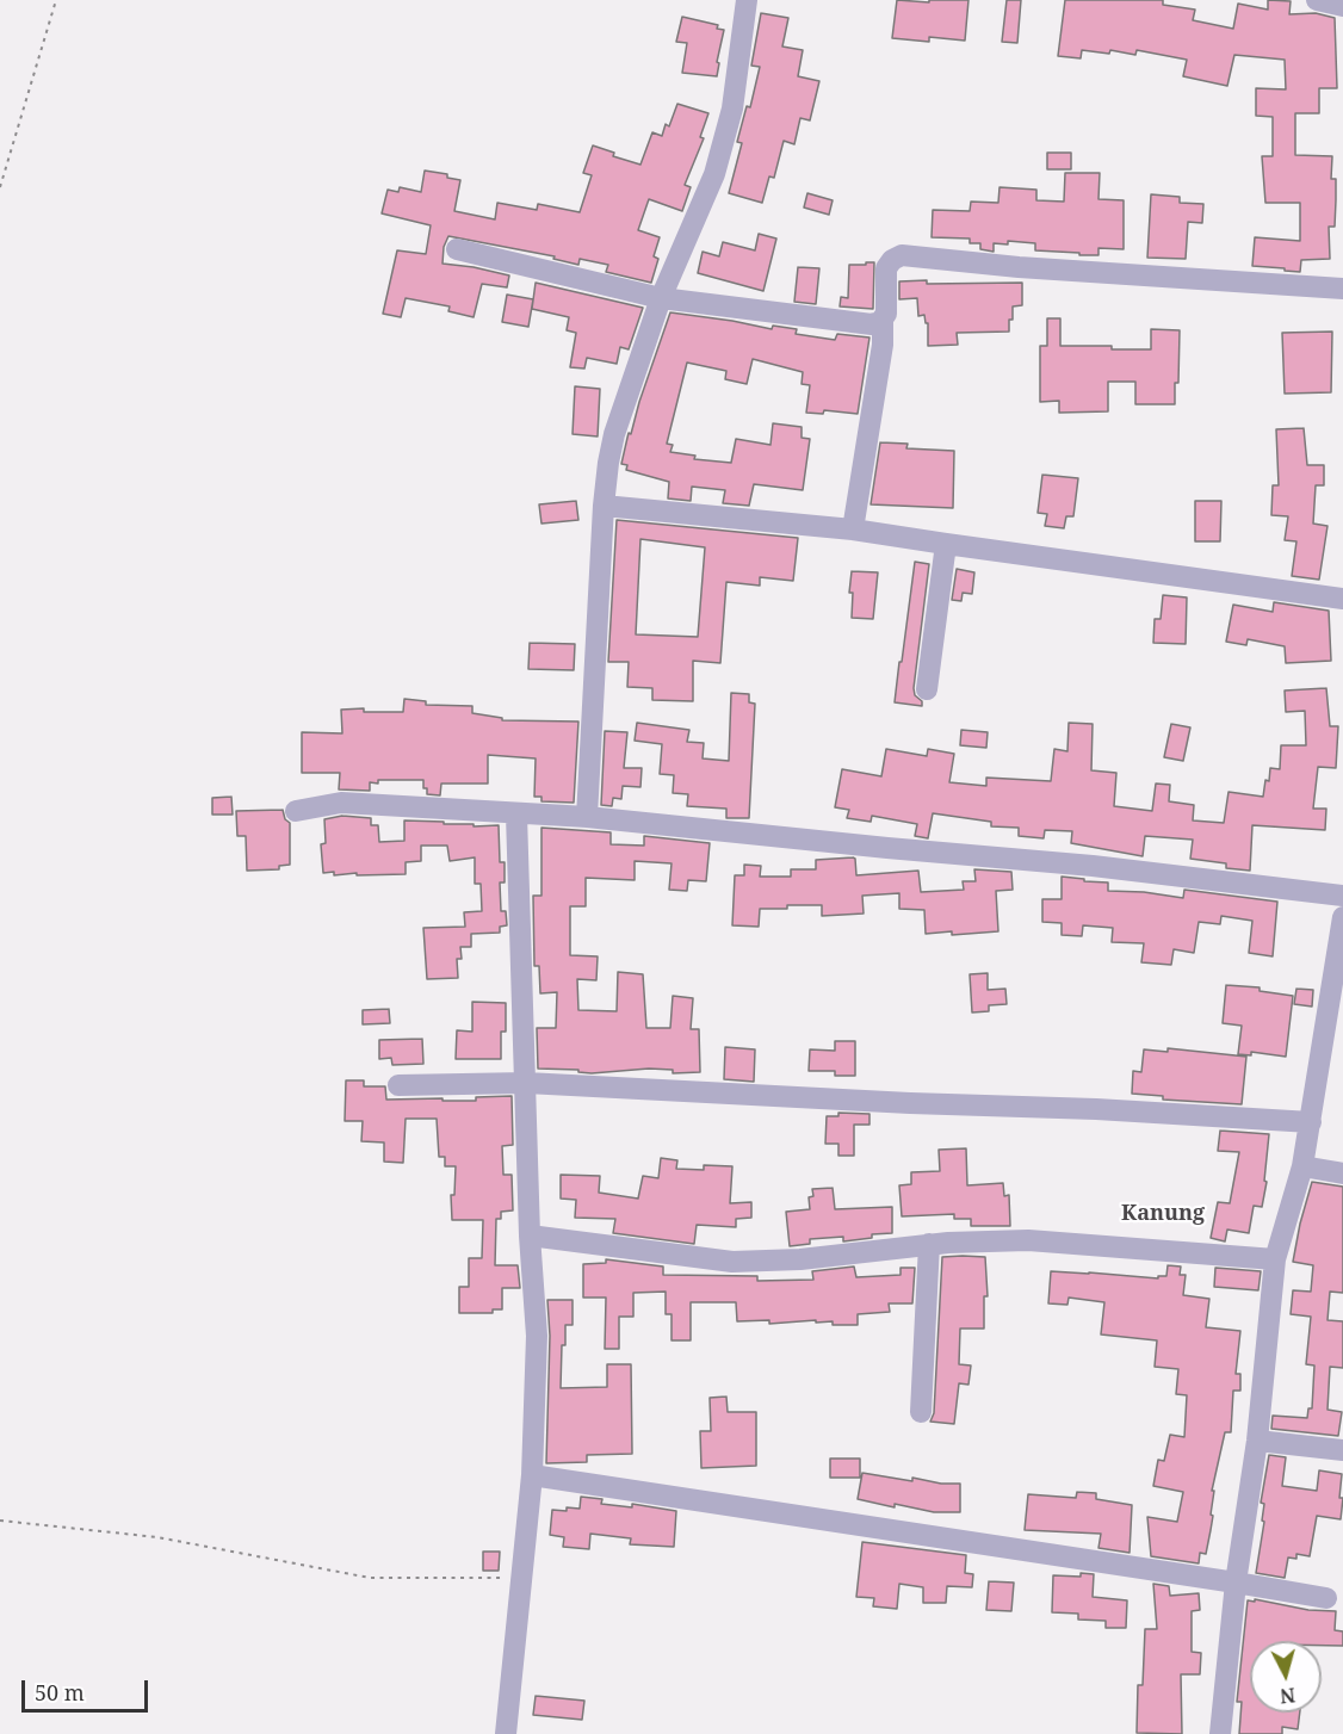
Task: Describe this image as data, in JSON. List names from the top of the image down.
{
  "districts": ["Kanung"],
  "scale_bar": "50 m",
  "north": "bottom"
}
